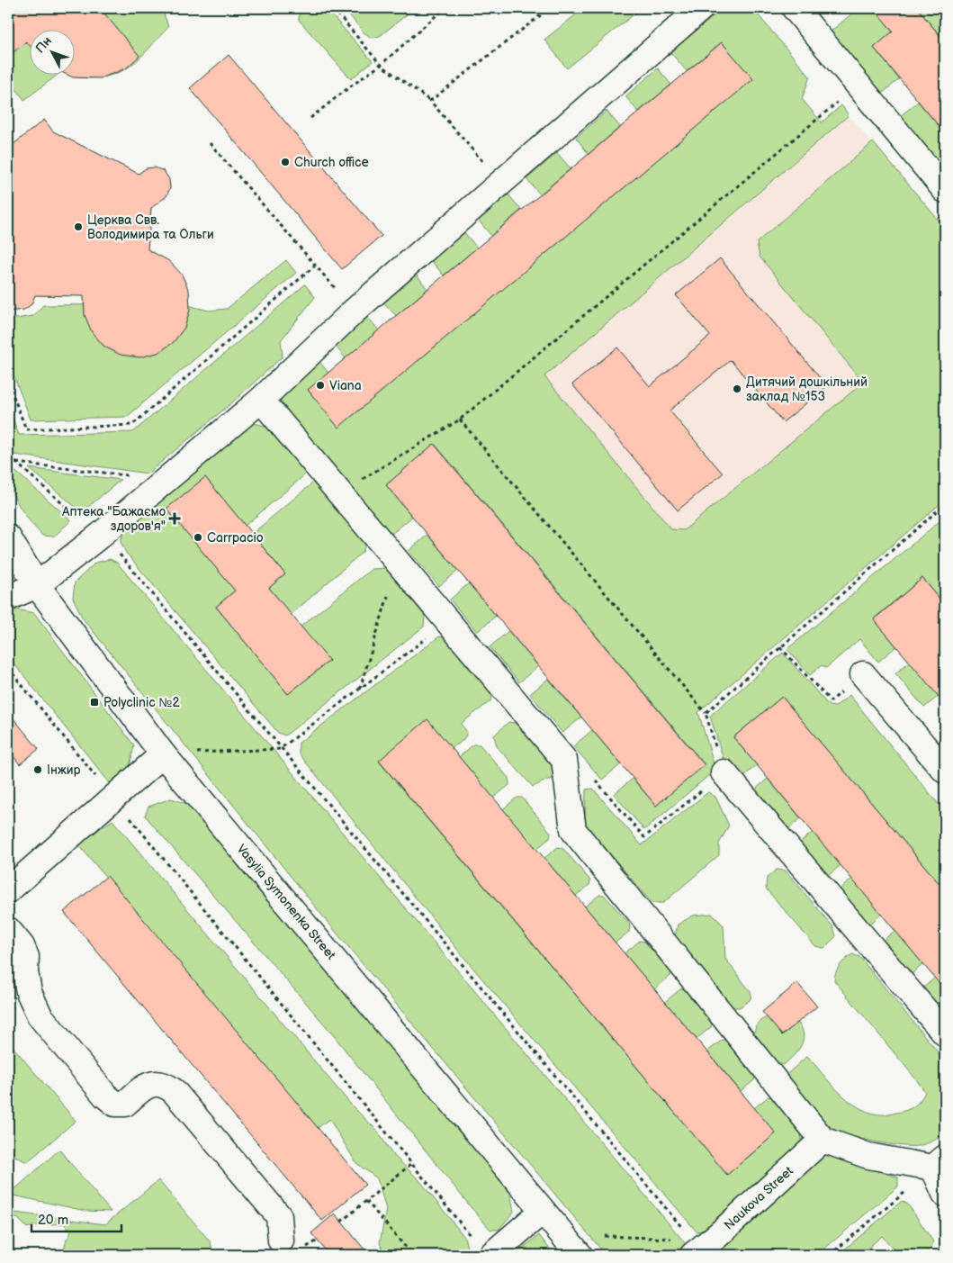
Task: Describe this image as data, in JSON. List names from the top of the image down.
{
  "streets": {
    "street": ["Vasylia Symonenka Street", "Naukova Street"]
  },
  "places": {
    "other": [
      "Church office",
      "Церква Свв. Володимира та Ольги",
      "Viana",
      "Дитячий дошкільний заклад №153",
      "Carrpacio",
      "Інжир"
    ],
    "health": ["Аптека \"Бажаємо здоров'я\""],
    "transit": ["Polyclinic №2"]
  },
  "scale_bar": "20 m",
  "north": "top left"
}
